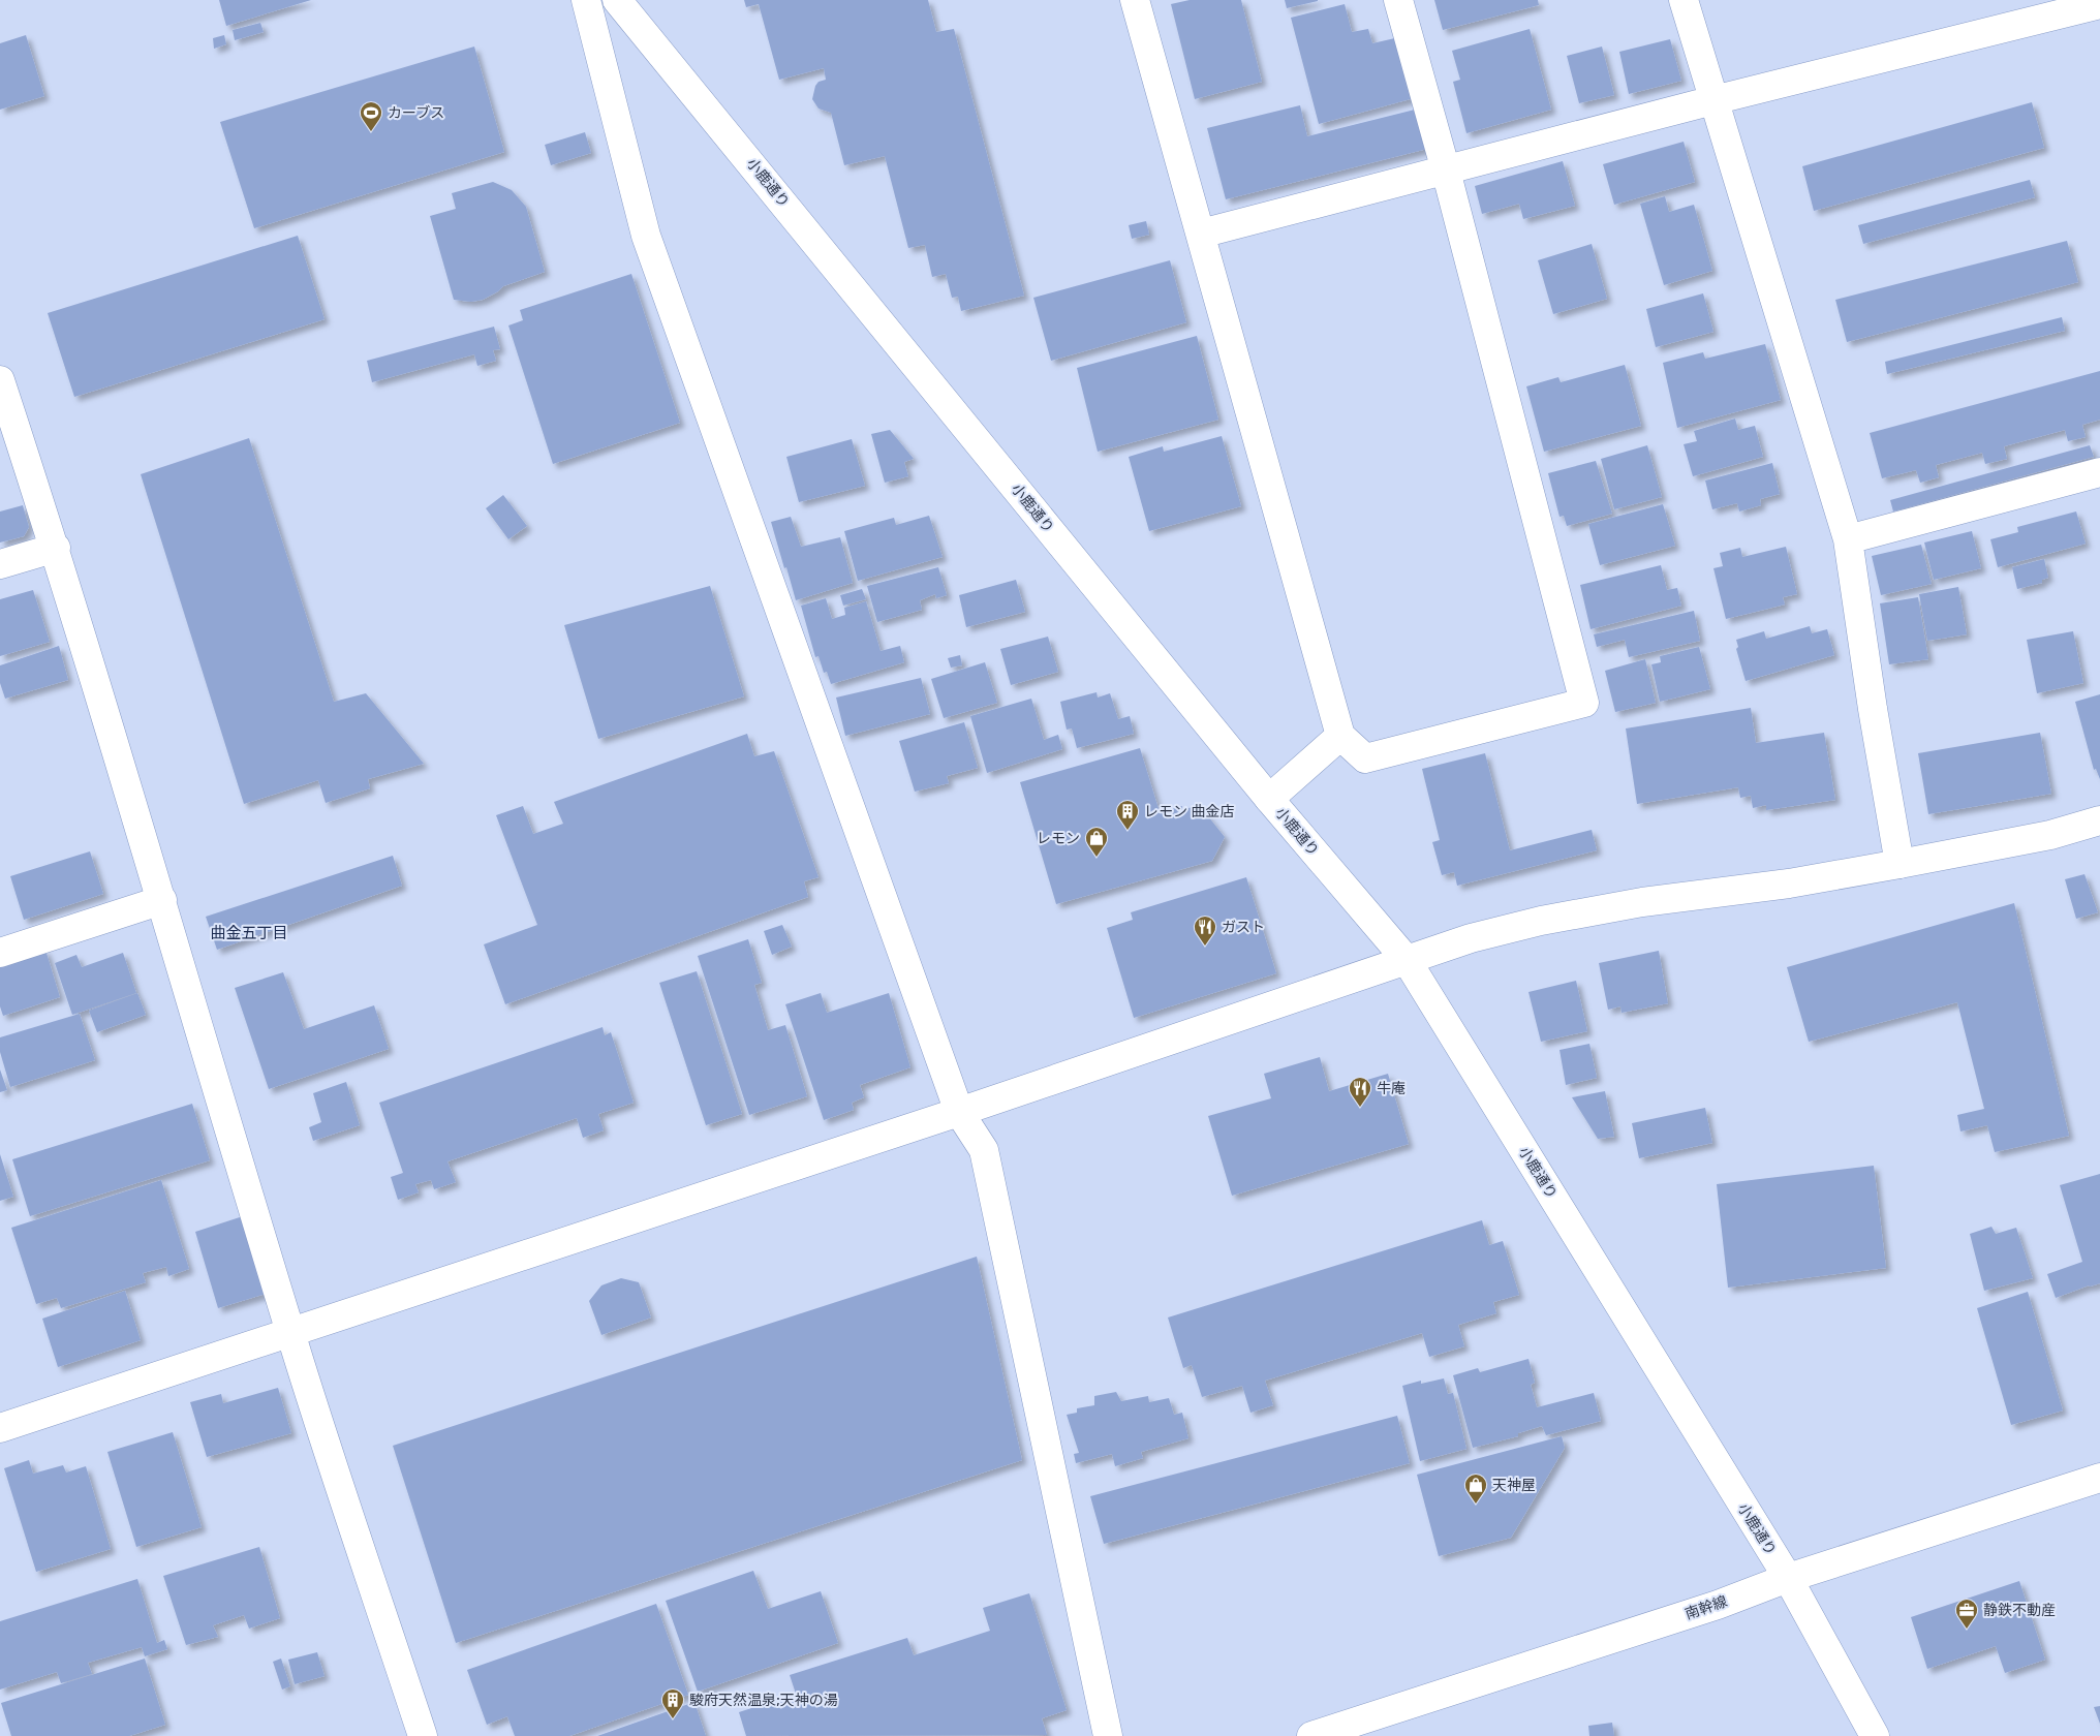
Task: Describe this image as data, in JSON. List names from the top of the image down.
{
  "streets": {
    "street": ["小鹿通り", "南幹線"]
  },
  "crossings": [
    ["小鹿通り", "南幹線"]
  ],
  "districts": ["曲金五丁目"],
  "places": {
    "sports": ["カーブス"],
    "building": ["レモン 曲金店", "駿府天然温泉;天神の湯"],
    "shop": ["レモン", "天神屋"],
    "restaurant": ["ガスト", "牛庵"],
    "office": ["静鉄不動産"]
  }
}
